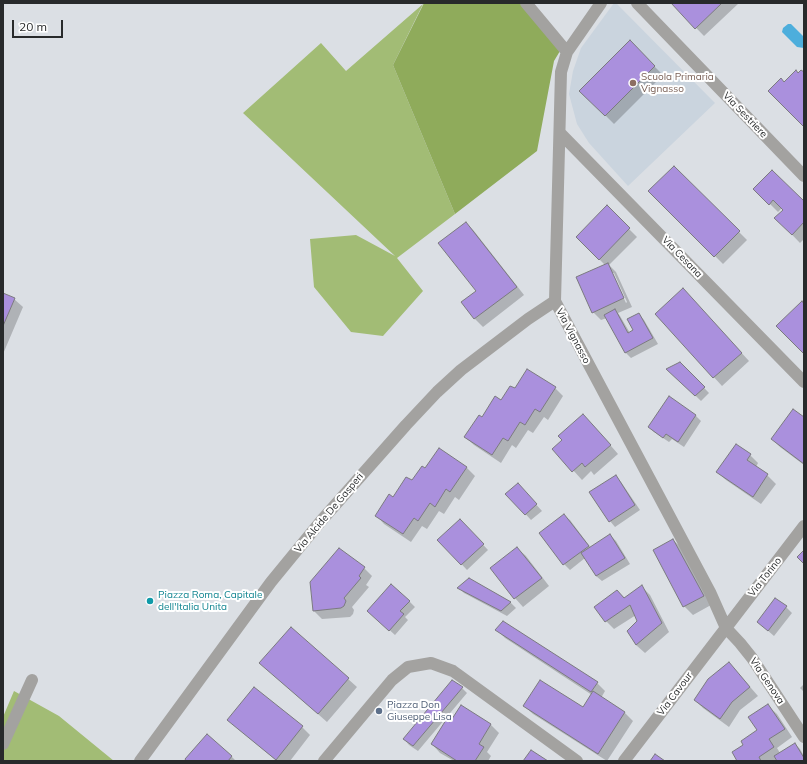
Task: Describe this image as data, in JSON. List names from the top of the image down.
{
  "streets": {
    "street": [
      "Via Sestriere",
      "Via Cesana",
      "Via Vignasso",
      "Via Alcide De Gasperi",
      "Via Torino",
      "Via Genova",
      "Via Cavour"
    ]
  },
  "crossings": [
    ["Via Cesana", "Via Vignasso"],
    ["Via Vignasso", "Via Alcide De Gasperi"],
    ["Via Vignasso", "Via Torino"],
    ["Via Vignasso", "Via Genova"],
    ["Via Vignasso", "Via Cavour"],
    ["Via Torino", "Via Genova"],
    ["Via Torino", "Via Cavour"],
    ["Via Genova", "Via Cavour"]
  ],
  "places": ["Scuola Primaria Vignasso", "Piazza Roma, Capitale dell'Italia Unita", "Piazza Don Giuseppe Lisa"],
  "scale_bar": "20 m"
}
